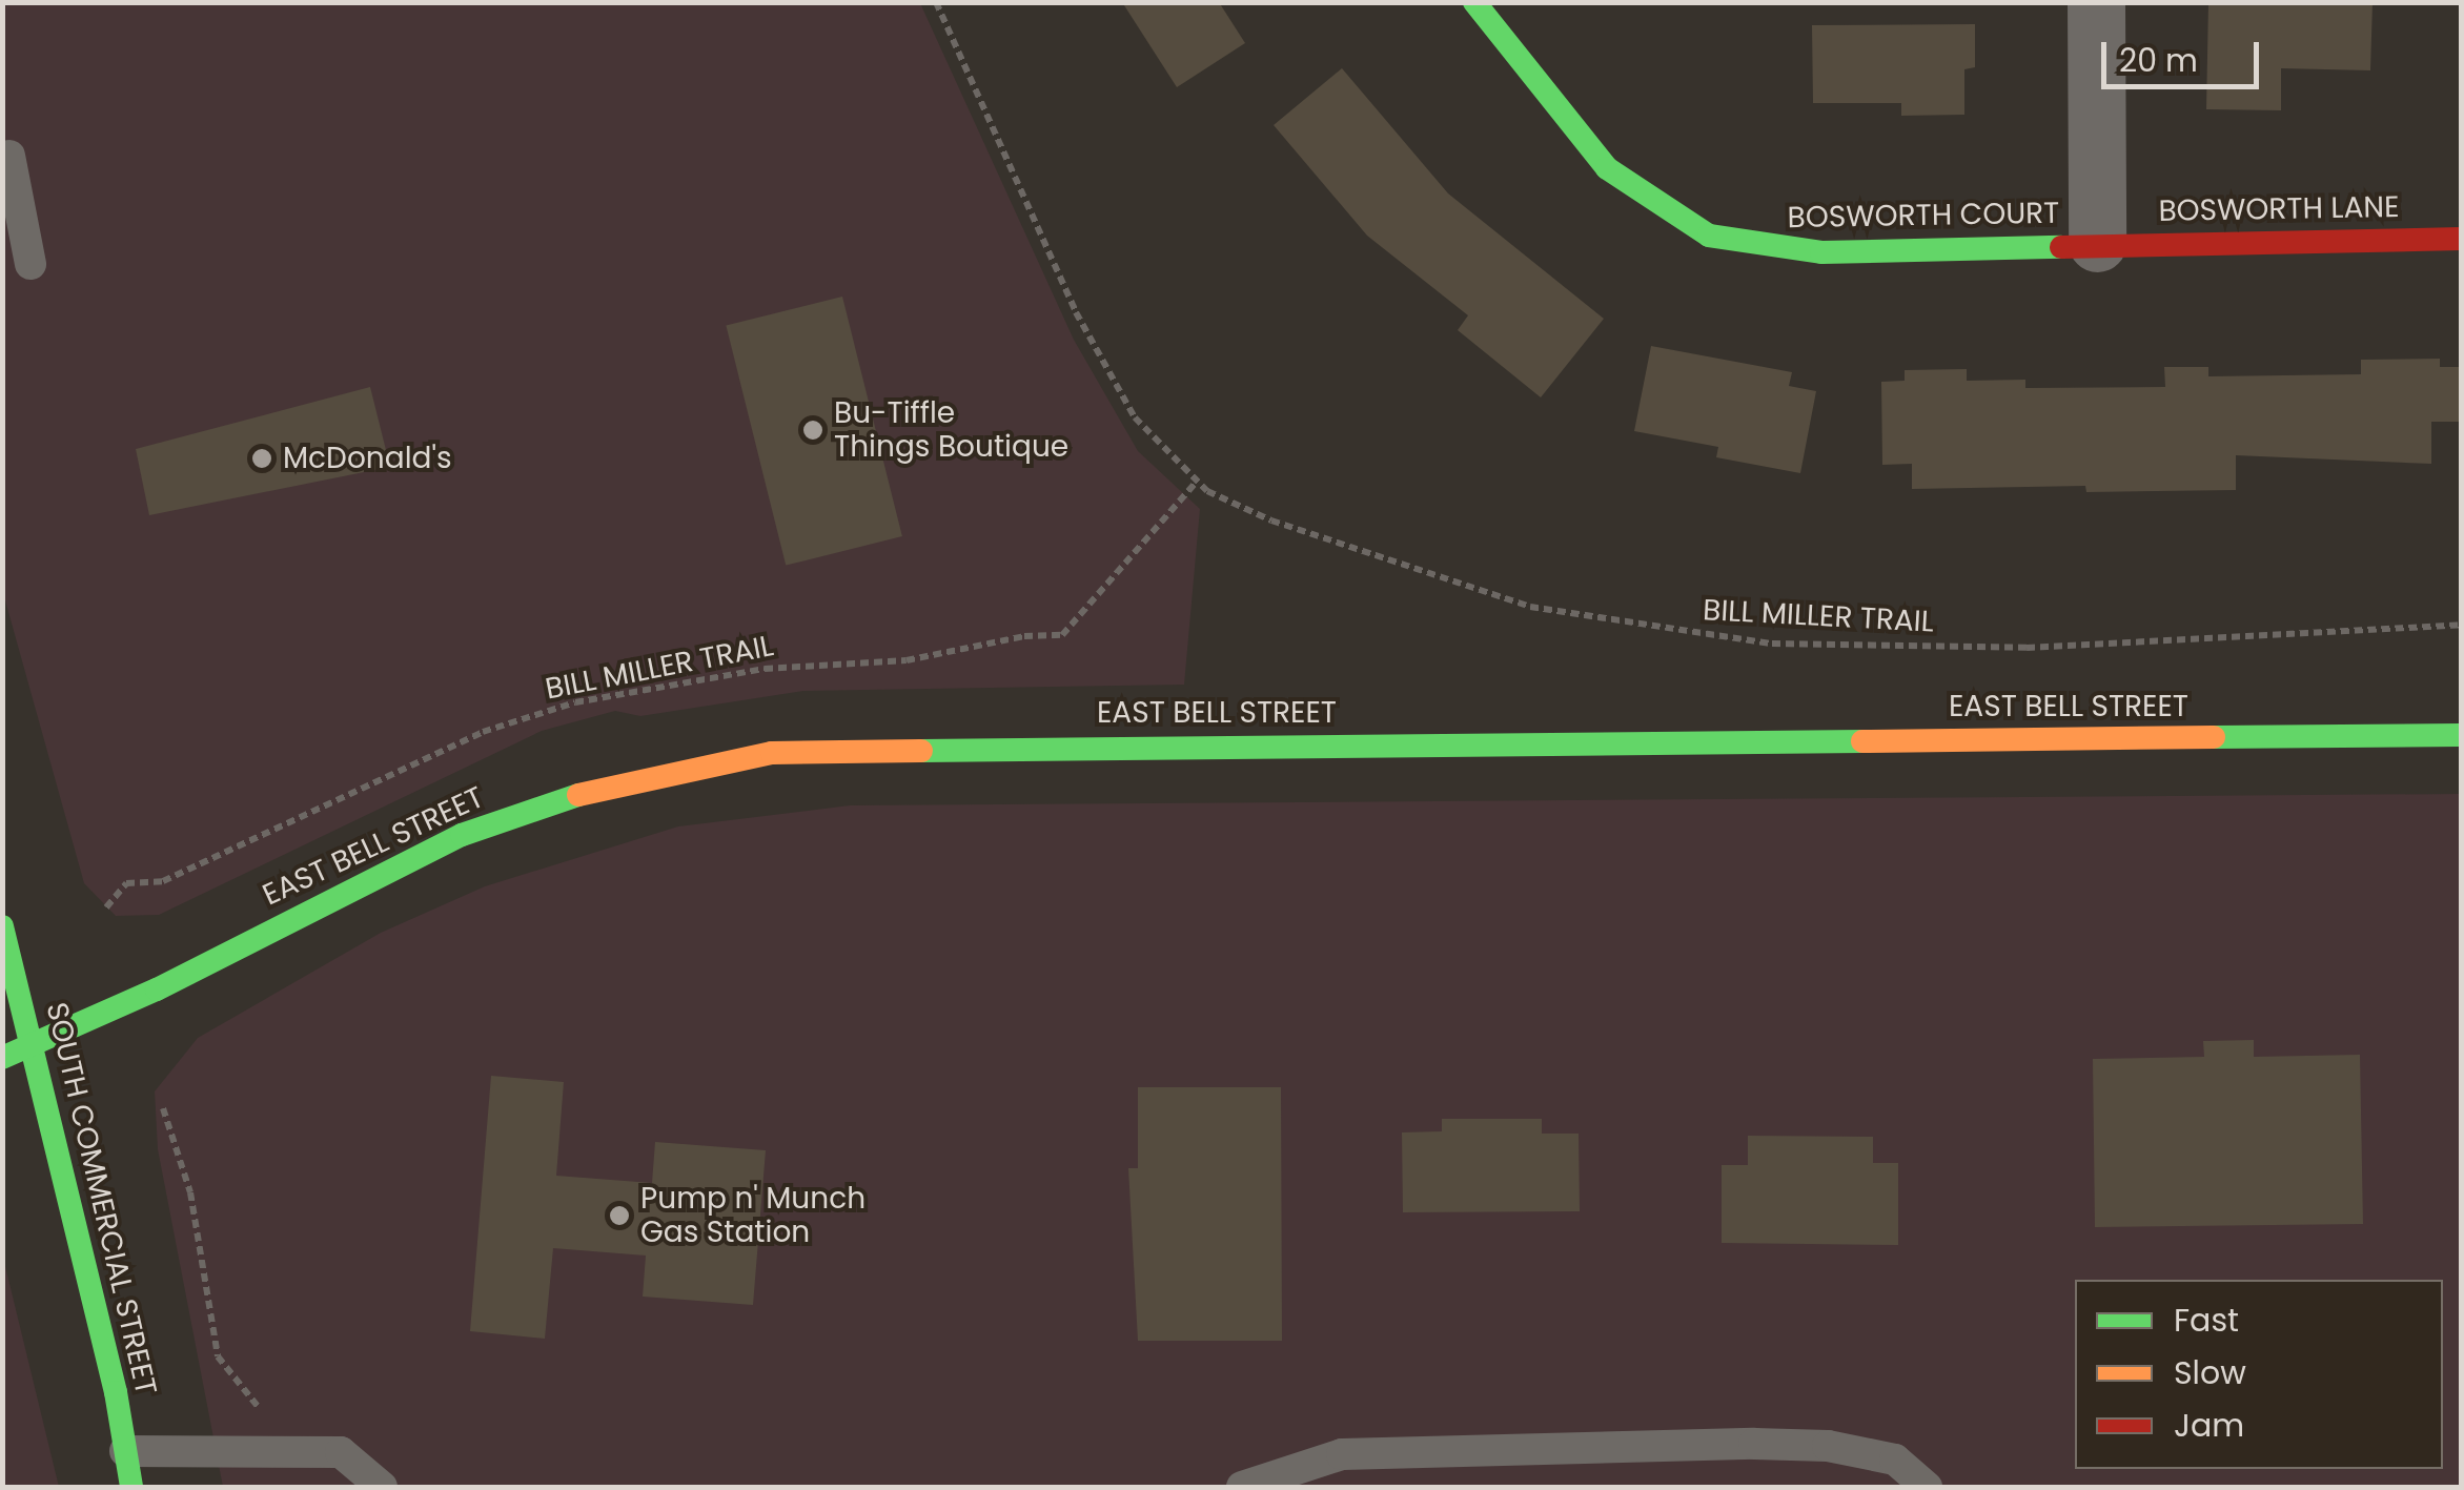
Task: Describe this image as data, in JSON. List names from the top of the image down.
{
  "streets": {
    "main road": [
      "BOSWORTH LANE",
      "BOSWORTH COURT",
      "EAST BELL STREET",
      "SOUTH COMMERCIAL STREET"
    ],
    "path": ["BILL MILLER TRAIL"]
  },
  "crossings": [
    ["BOSWORTH LANE", "BOSWORTH COURT"],
    ["EAST BELL STREET", "SOUTH COMMERCIAL STREET"]
  ],
  "places": ["Bu-Tiffle Things Boutique", "McDonald's", "Pump n' Munch Gas Station"],
  "legend": ["Fast", "Slow", "Jam"],
  "scale_bar": "20 m"
}
